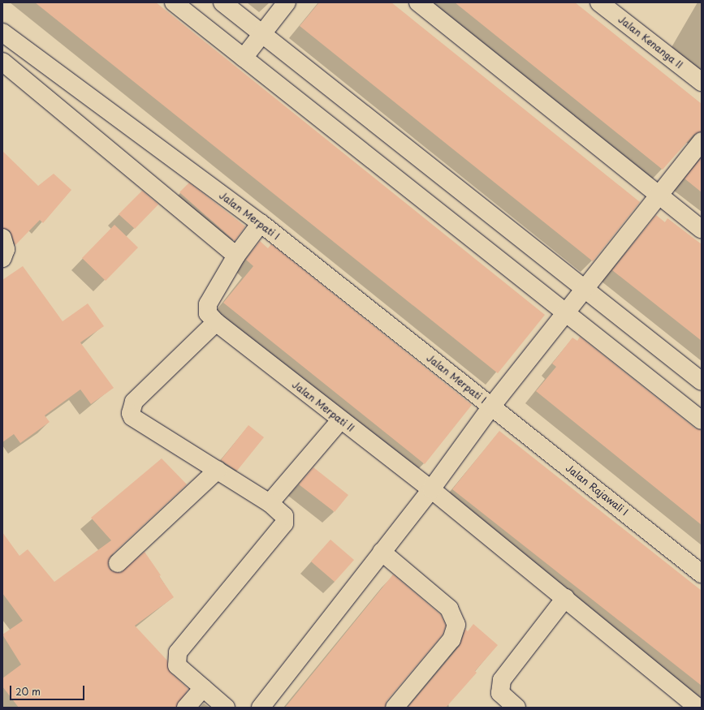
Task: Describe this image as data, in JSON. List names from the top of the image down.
{
  "streets": {
    "street": [
      "Jalan Kenanga II",
      "Jalan Merpati I",
      "Jalan Merpati II",
      "Jalan Rajawali I"
    ]
  },
  "crossings": [
    ["Jalan Merpati I", "Jalan Merpati II"],
    ["Jalan Merpati I", "Jalan Rajawali I"]
  ],
  "scale_bar": "20 m"
}
